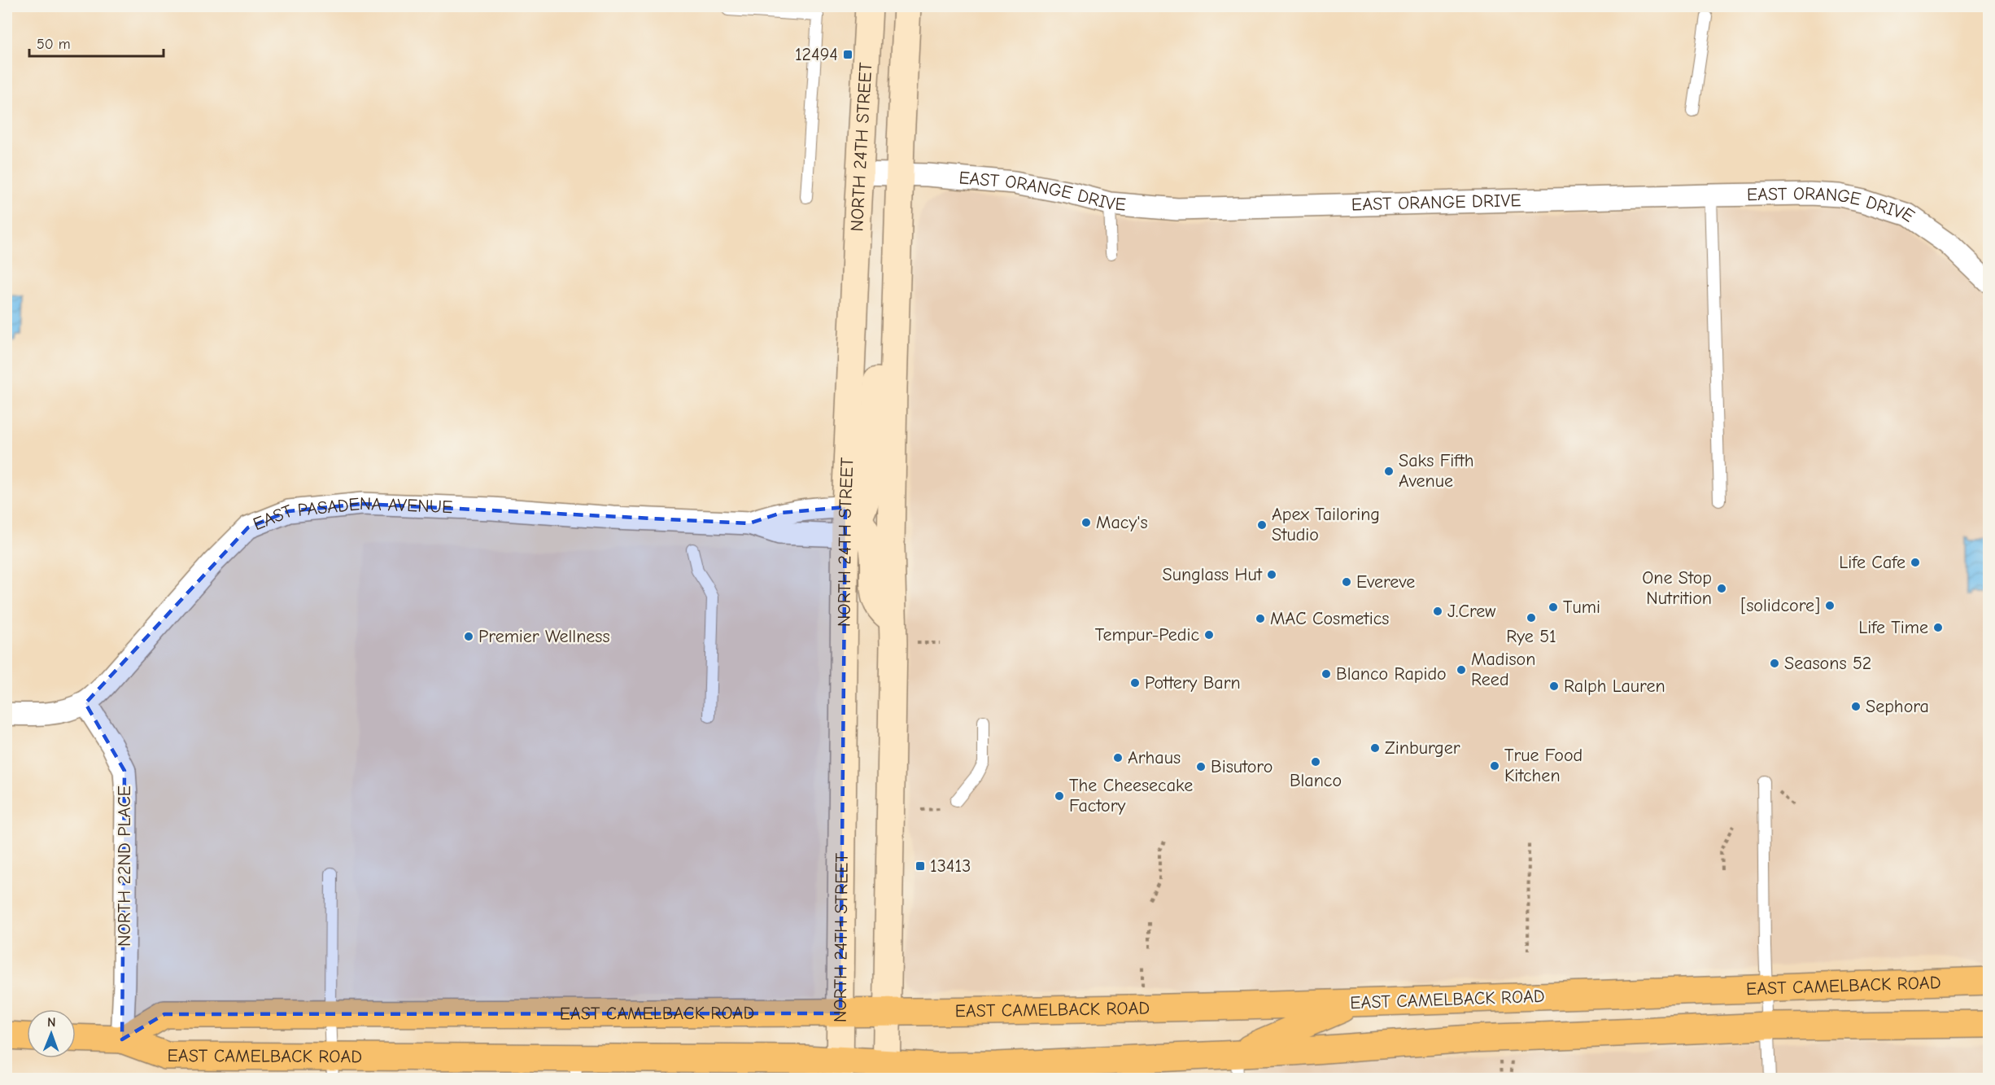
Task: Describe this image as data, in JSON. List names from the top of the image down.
{
  "streets": {
    "main road": ["NORTH 24TH STREET", "EAST CAMELBACK ROAD"],
    "street": ["EAST ORANGE DRIVE", "EAST PASADENA AVENUE", "NORTH 22ND PLACE"]
  },
  "crossings": [
    ["NORTH 24TH STREET", "EAST ORANGE DRIVE"],
    ["NORTH 24TH STREET", "EAST PASADENA AVENUE"],
    ["NORTH 24TH STREET", "EAST CAMELBACK ROAD"],
    ["EAST PASADENA AVENUE", "NORTH 22ND PLACE"],
    ["NORTH 22ND PLACE", "EAST CAMELBACK ROAD"]
  ],
  "places": {
    "transit": ["12494", "13413"],
    "other": [
      "Saks Fifth Avenue",
      "Macy's",
      "Apex Tailoring Studio",
      "Life Cafe",
      "Sunglass Hut",
      "Evereve",
      "One Stop Nutrition",
      "[solidcore]",
      "Tumi",
      "J.Crew",
      "Rye 51",
      "MAC Cosmetics",
      "Life Time",
      "Tempur-Pedic",
      "Premier Wellness",
      "Seasons 52",
      "Madison Reed",
      "Blanco Rapido",
      "Pottery Barn",
      "Ralph Lauren",
      "Sephora",
      "Zinburger",
      "Arhaus",
      "Blanco",
      "True Food Kitchen",
      "Bisutoro",
      "The Cheesecake Factory"
    ]
  },
  "scale_bar": "50 m",
  "north": "top"
}
